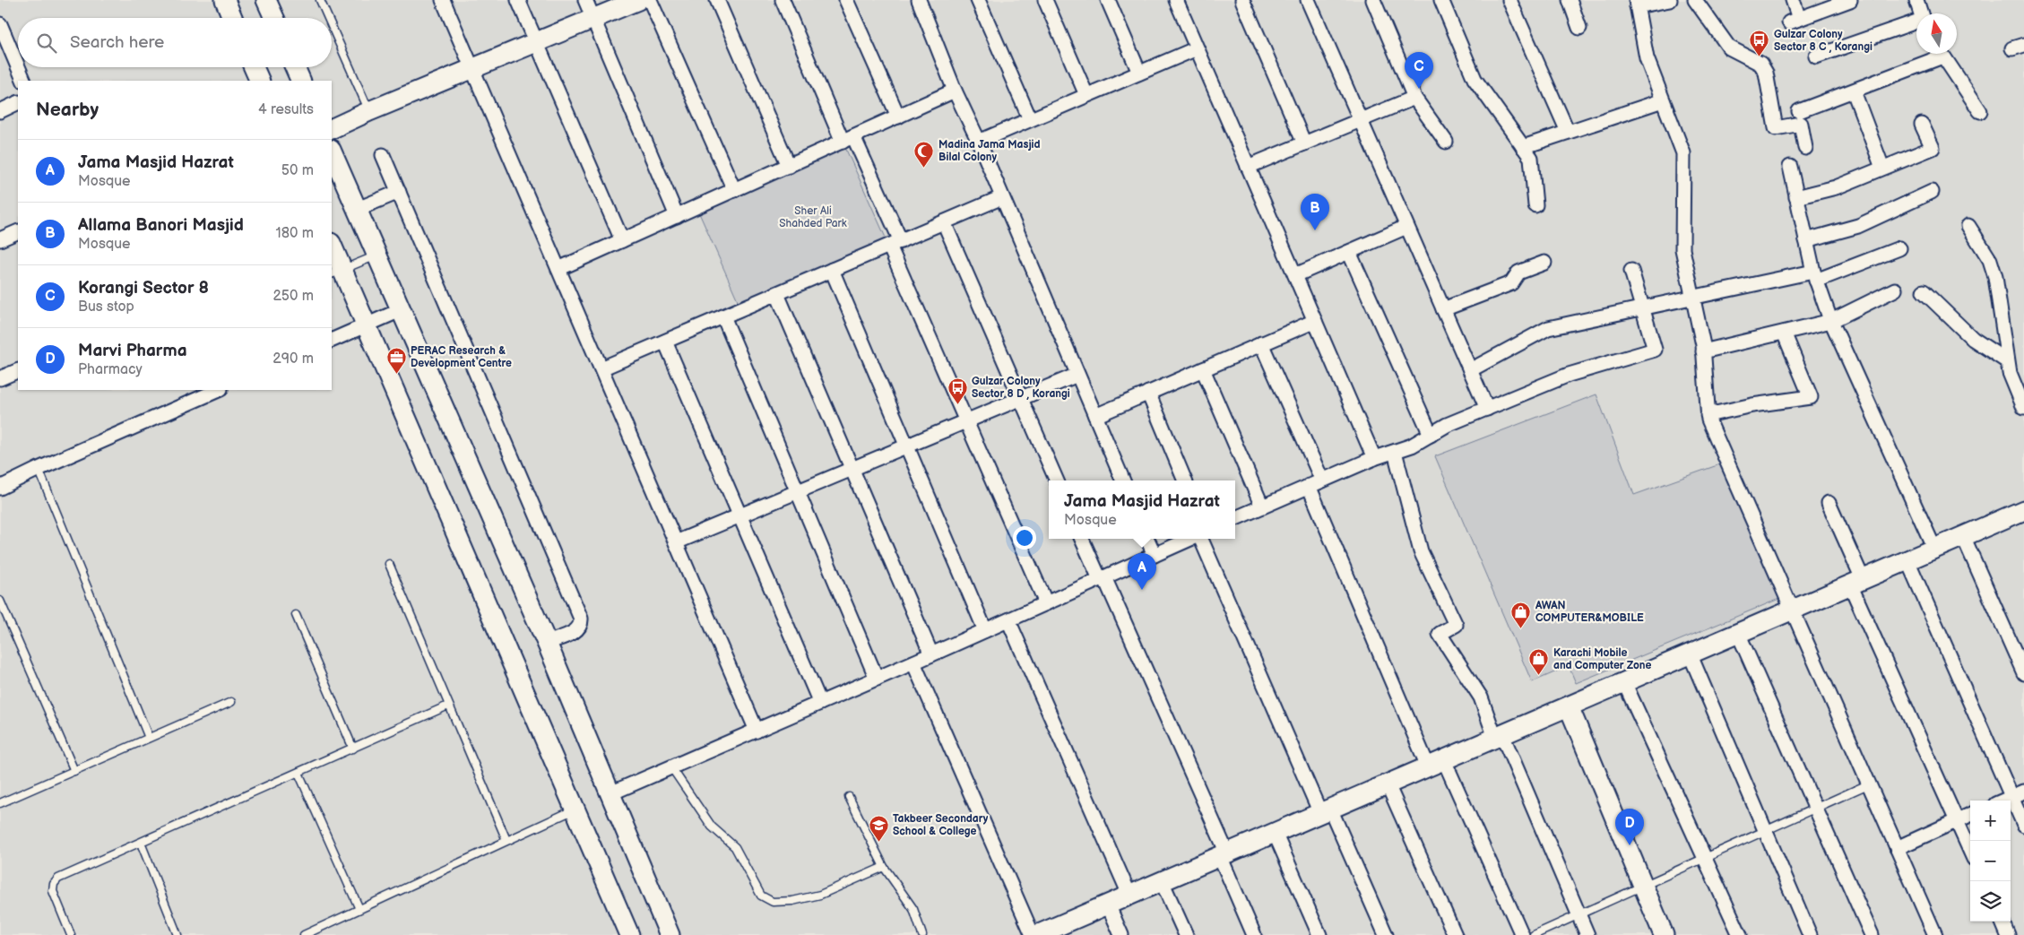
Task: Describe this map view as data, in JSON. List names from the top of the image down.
{
  "parks": ["Sher Ali Shahded Park"],
  "places": {
    "bus stop": ["Gulzar Colony Sector 8 C , Korangi", "Gulzar Colony Sector 8 D , Korangi"],
    "mosque": ["Madina Jama Masjid Bilal Colony"],
    "office": ["PERAC Research & Development Centre"],
    "shop": ["AWAN COMPUTER&MOBILE", "Karachi Mobile and Computer Zone"],
    "school or university": ["Takbeer Secondary School & College"]
  },
  "north": "top",
  "page": {
    "search": "Search here",
    "pins": [
      "C",
      "B",
      "A",
      "D"
    ],
    "heading": ["Nearby", "4 results"],
    "list": [
      {
        "mark": "A",
        "name": "Jama Masjid Hazrat",
        "note": "Mosque",
        "value": "50 m"
      },
      {
        "mark": "B",
        "name": "Allama Banori Masjid",
        "note": "Mosque",
        "value": "180 m"
      },
      {
        "mark": "C",
        "name": "Korangi Sector 8",
        "note": "Bus stop",
        "value": "250 m"
      },
      {
        "mark": "D",
        "name": "Marvi Pharma",
        "note": "Pharmacy",
        "value": "290 m"
      }
    ],
    "popup": ["Jama Masjid Hazrat", "Mosque"],
    "map_buttons": ["+", "−"]
  }
}
